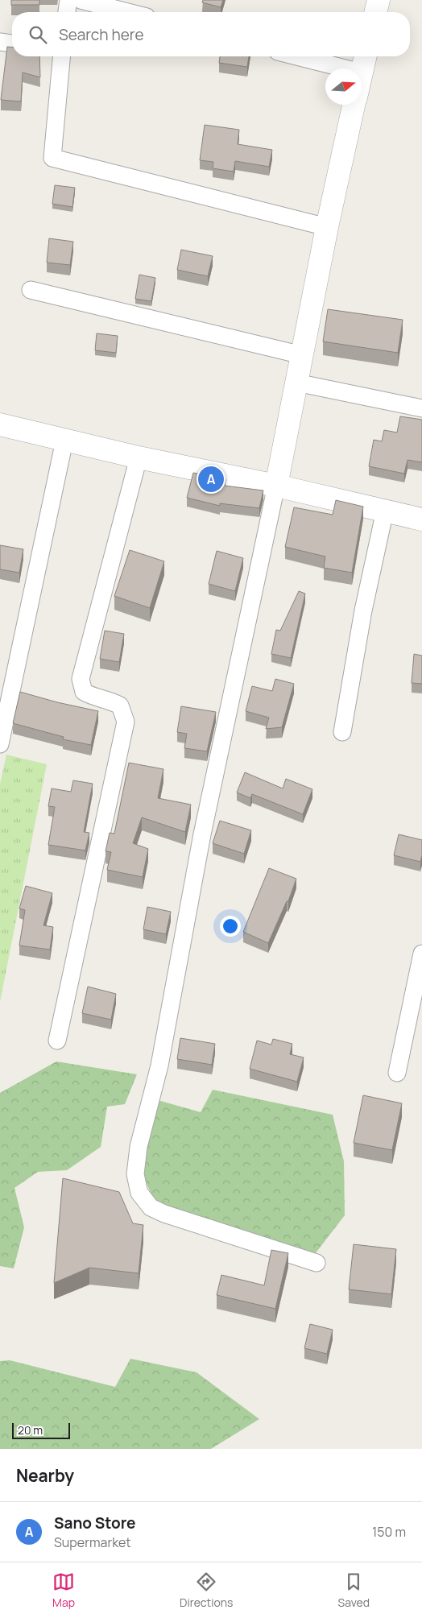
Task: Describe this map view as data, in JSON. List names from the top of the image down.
{
  "scale_bar": "20 m",
  "north": "right",
  "page": {
    "search": "Search here",
    "pins": "A",
    "scale": "20 m",
    "heading": "Nearby",
    "list": [
      {
        "mark": "A",
        "name": "Sano Store",
        "note": "Supermarket",
        "value": "150 m"
      }
    ],
    "nav": ["Map", "Directions", "Saved"]
  }
}
